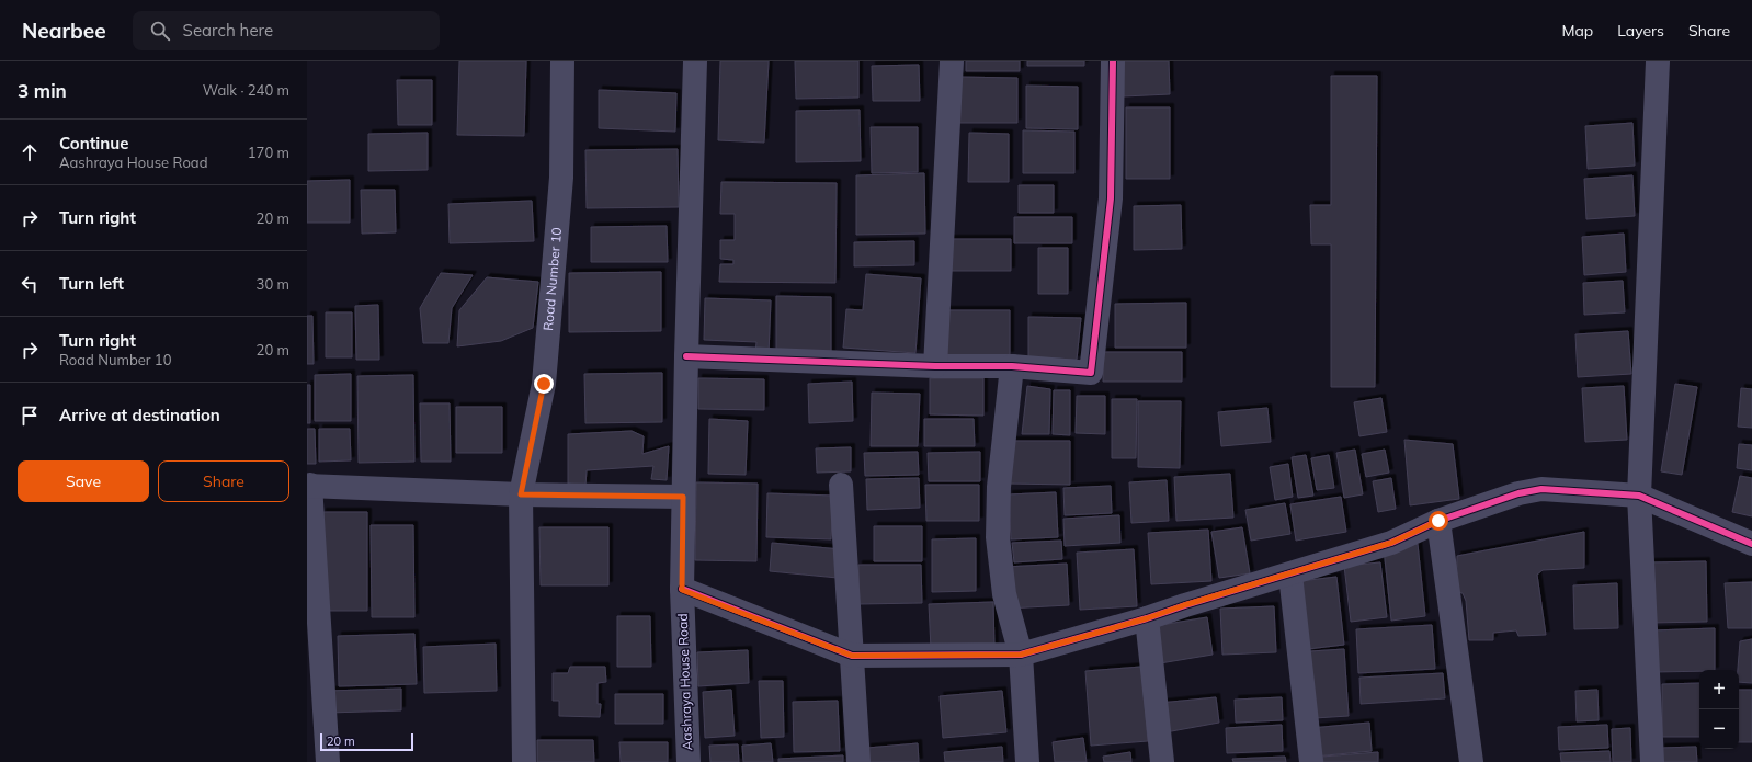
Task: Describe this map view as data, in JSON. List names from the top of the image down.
{
  "streets": {
    "street": ["Road Number 10", "Aashraya House Road"]
  },
  "scale_bar": "20 m",
  "page": {
    "header": "Nearbee",
    "search": "Search here",
    "nav": ["Map", "Layers", "Share"],
    "heading": ["3 min", "Walk · 240 m"],
    "list": [
      ["Continue", "Aashraya House Road", "170 m"],
      ["Turn right", "20 m"],
      ["Turn left", "30 m"],
      ["Turn right", "Road Number 10", "20 m"],
      "Arrive at destination"
    ],
    "buttons": ["Save", "Share"],
    "map_buttons": ["+", "−"],
    "scale": "20 m"
  }
}
